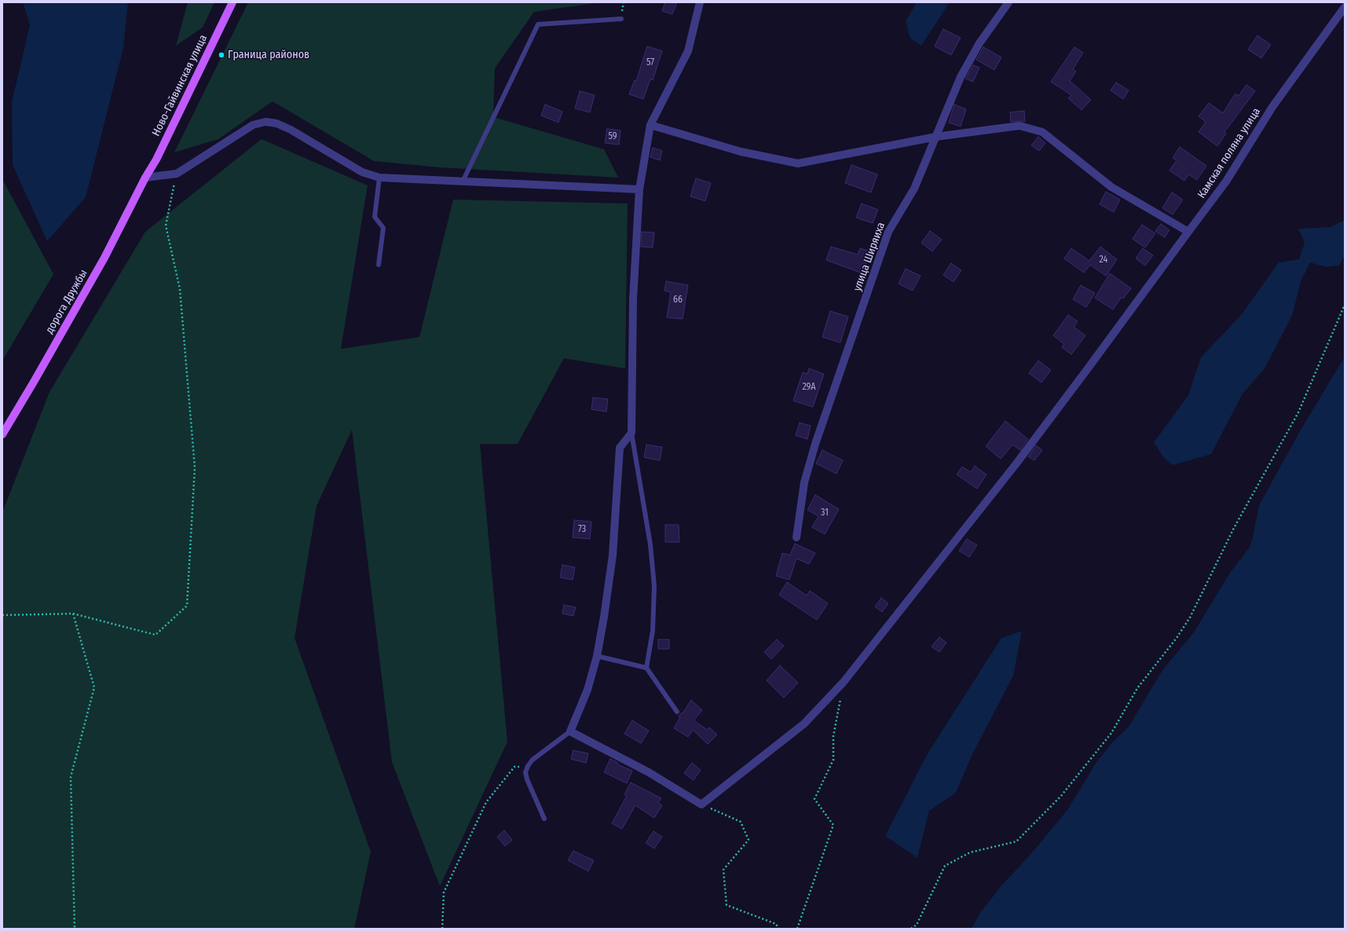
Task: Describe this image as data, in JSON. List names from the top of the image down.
{
  "streets": {
    "main road": ["Ново-Гайвинская улица", "дорога Дружбы"],
    "street": ["Камская поляна улица", "улица Ширяиха"]
  },
  "crossings": [
    ["Ново-Гайвинская улица", "дорога Дружбы"]
  ],
  "places": ["Граница районов"],
  "house_numbers": [
    "57",
    "59",
    "24",
    "66",
    "29А",
    "31",
    "73"
  ]
}
